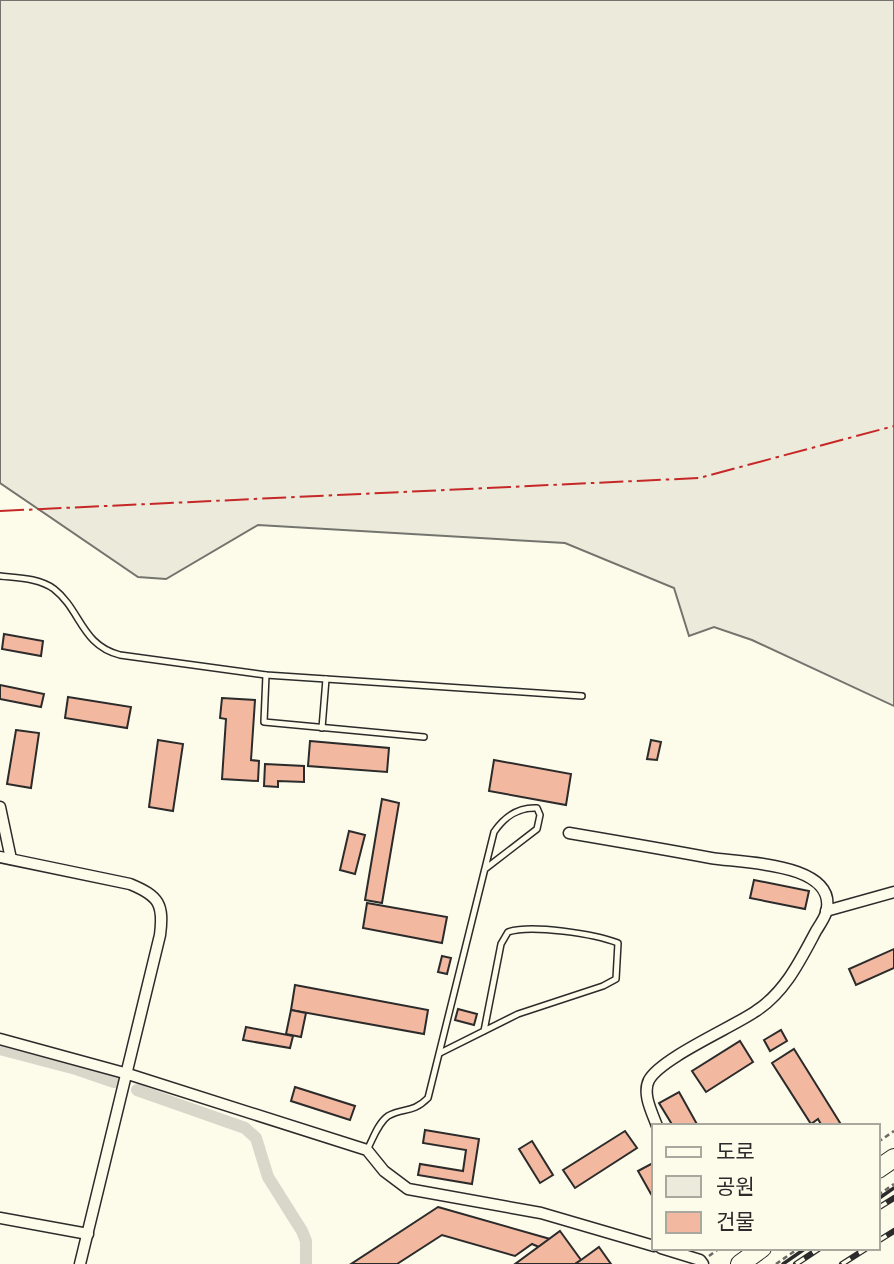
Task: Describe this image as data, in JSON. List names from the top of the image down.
{
  "legend": ["도로", "공원", "건물"]
}
